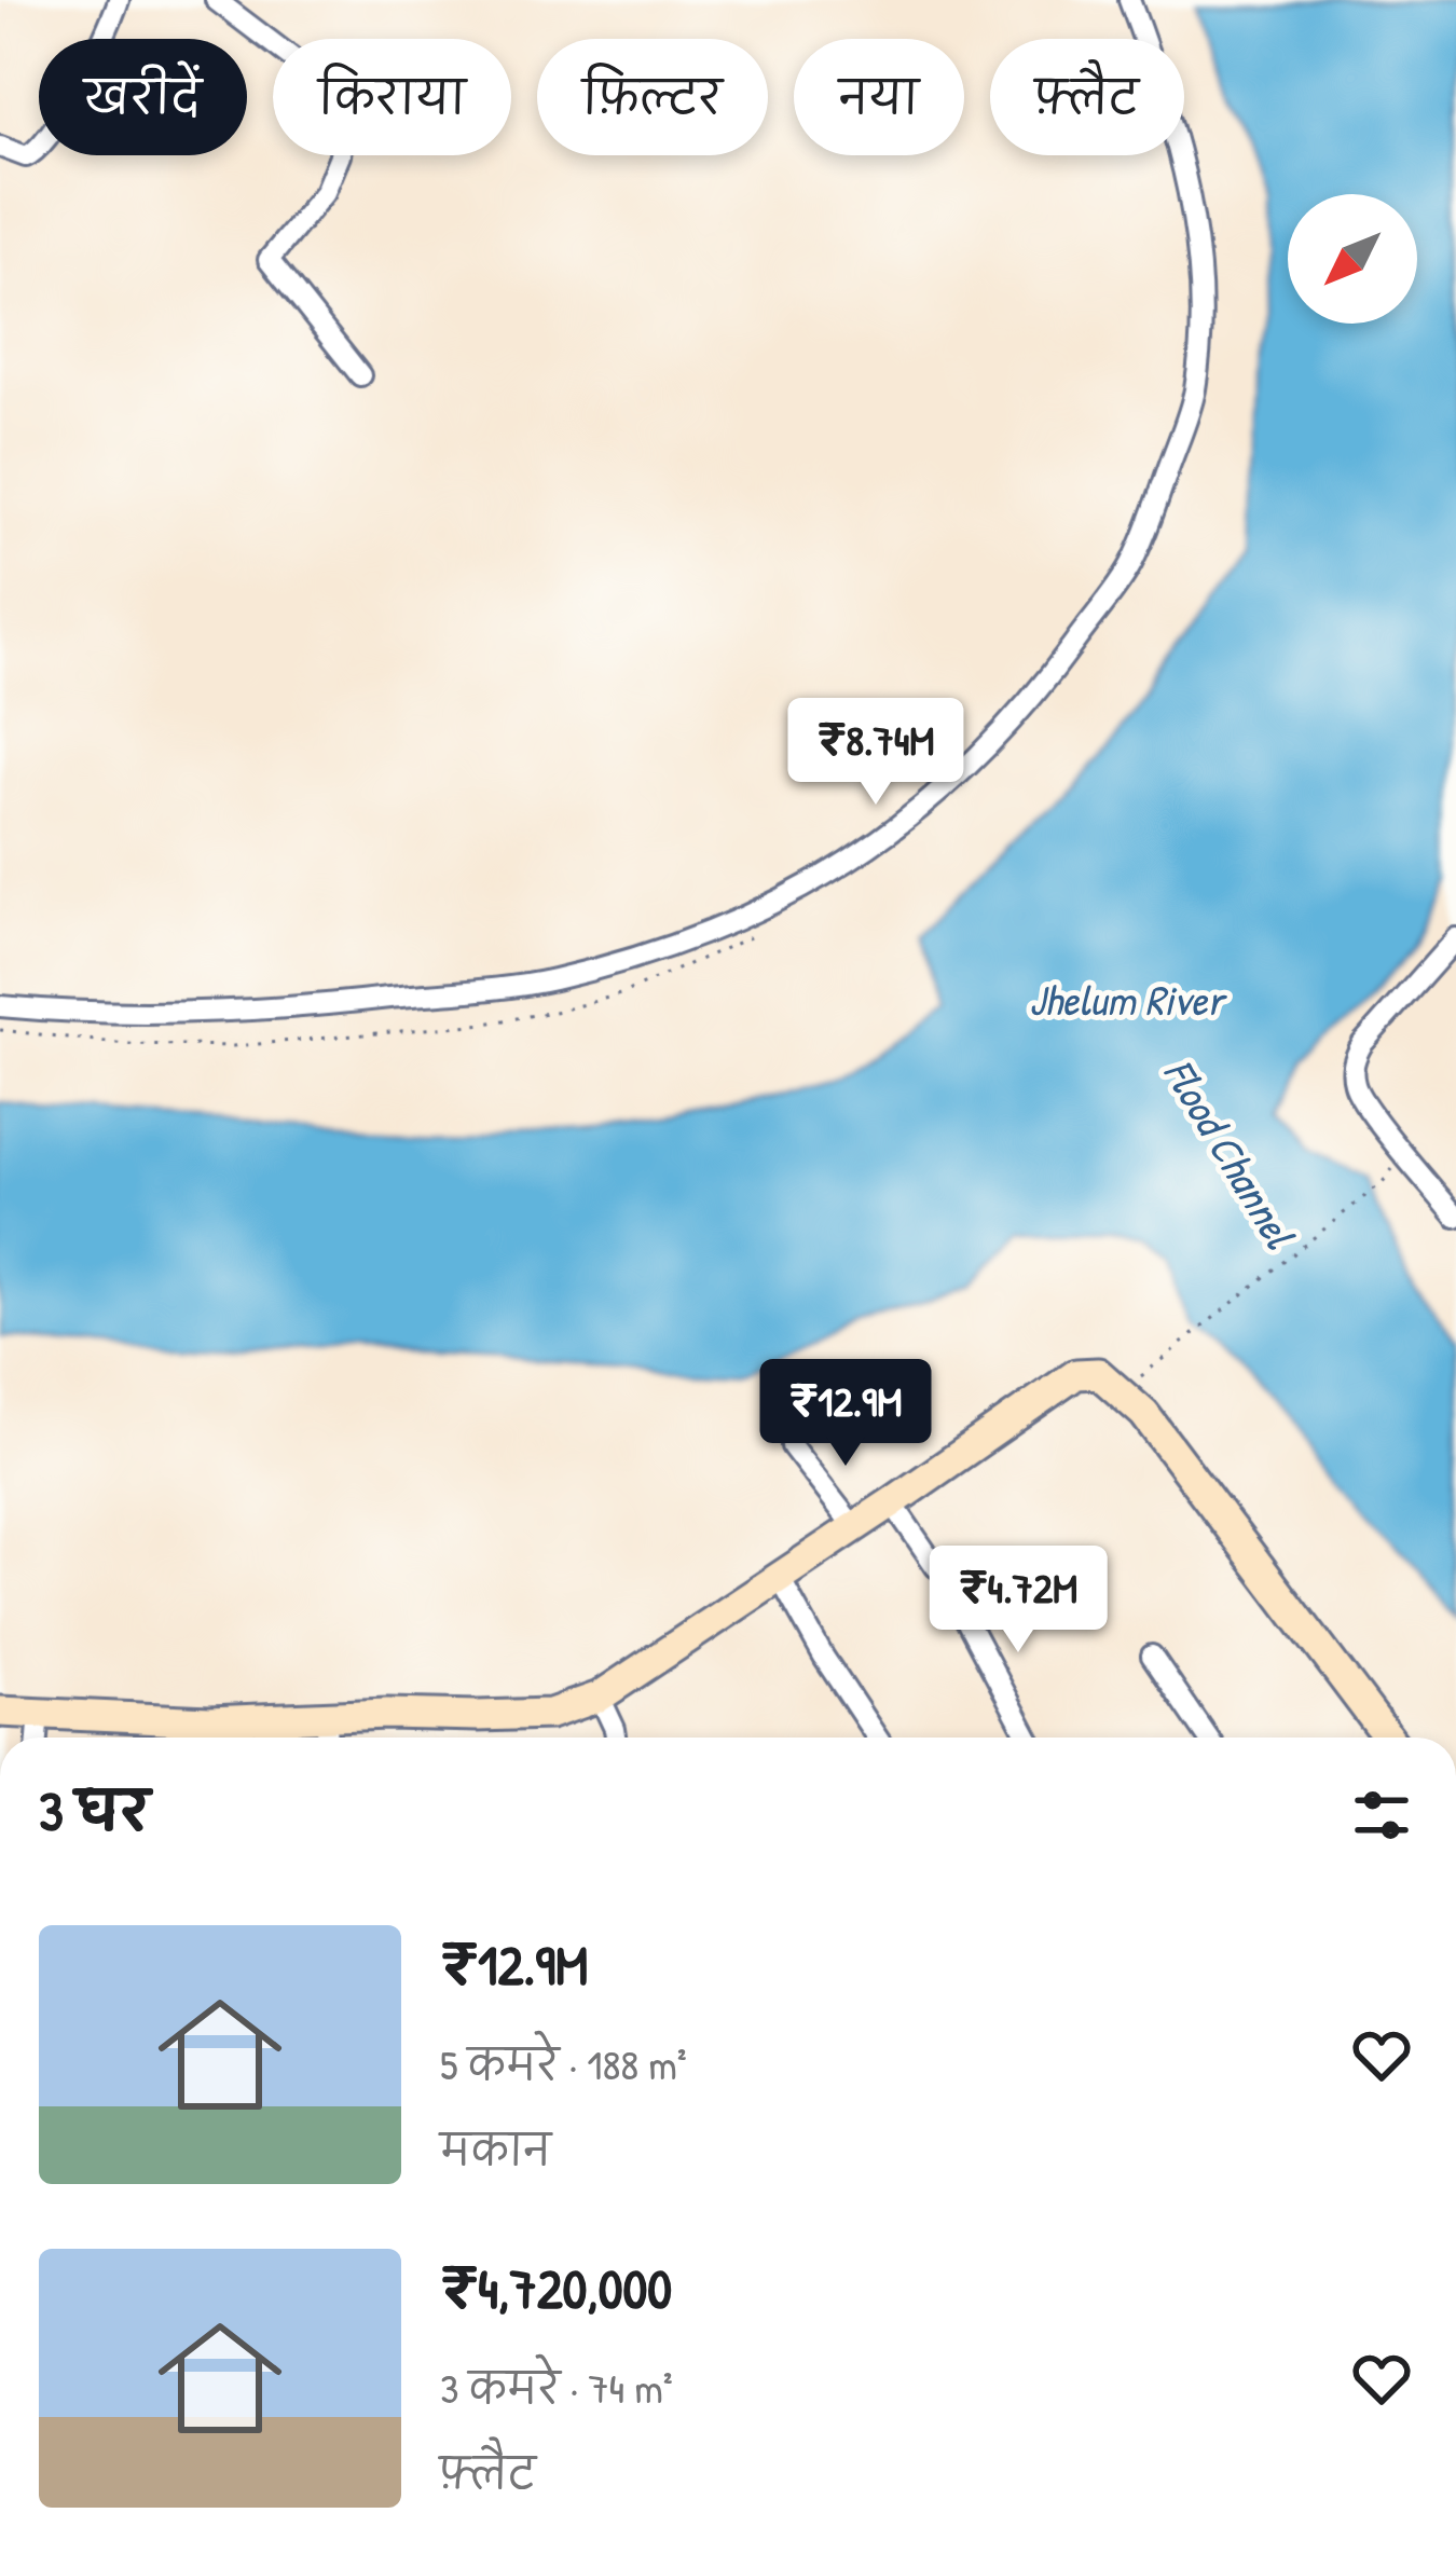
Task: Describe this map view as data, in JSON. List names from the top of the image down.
{
  "water": ["Jhelum River", "Flood Channel"],
  "north": "bottom left",
  "page": {
    "chip": [
      "खरीदें",
      "किराया",
      "फ़िल्टर",
      "नया",
      "फ़्लैट"
    ],
    "price": ["₹8.74M", "₹12.9M", "₹4.72M"],
    "heading": "3 घर",
    "list": [
      {
        "name": "₹12.9M",
        "note": "5 कमरे · 188 m² · मकान"
      },
      {
        "name": "₹4,720,000",
        "note": "3 कमरे · 74 m² · फ़्लैट"
      }
    ]
  }
}
